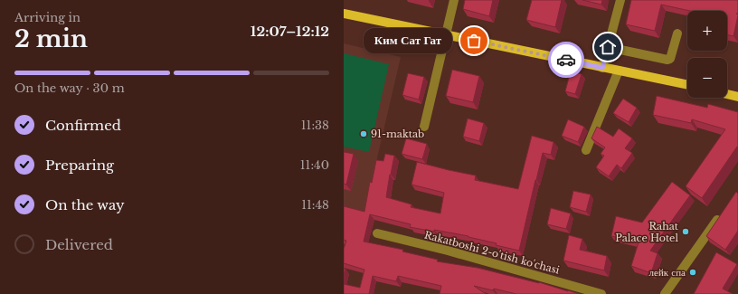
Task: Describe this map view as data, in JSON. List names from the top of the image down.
{
  "streets": {
    "street": ["Rakatboshi 2-o'tish ko'chasi"]
  },
  "places": [
    "Ким Сат Гат",
    "91-maktab",
    "Rahat Palace Hotel",
    "лейк спа"
  ],
  "page": {
    "heading": ["2 min", "Arriving in", "12:07–12:12"],
    "map_buttons": ["+", "−"],
    "bubble": "Ким Сат Гат",
    "bar": "On the way · 30 m",
    "list": [
      ["Confirmed", "11:38"],
      ["Preparing", "11:40"],
      ["On the way", "11:48"],
      "Delivered"
    ]
  }
}
